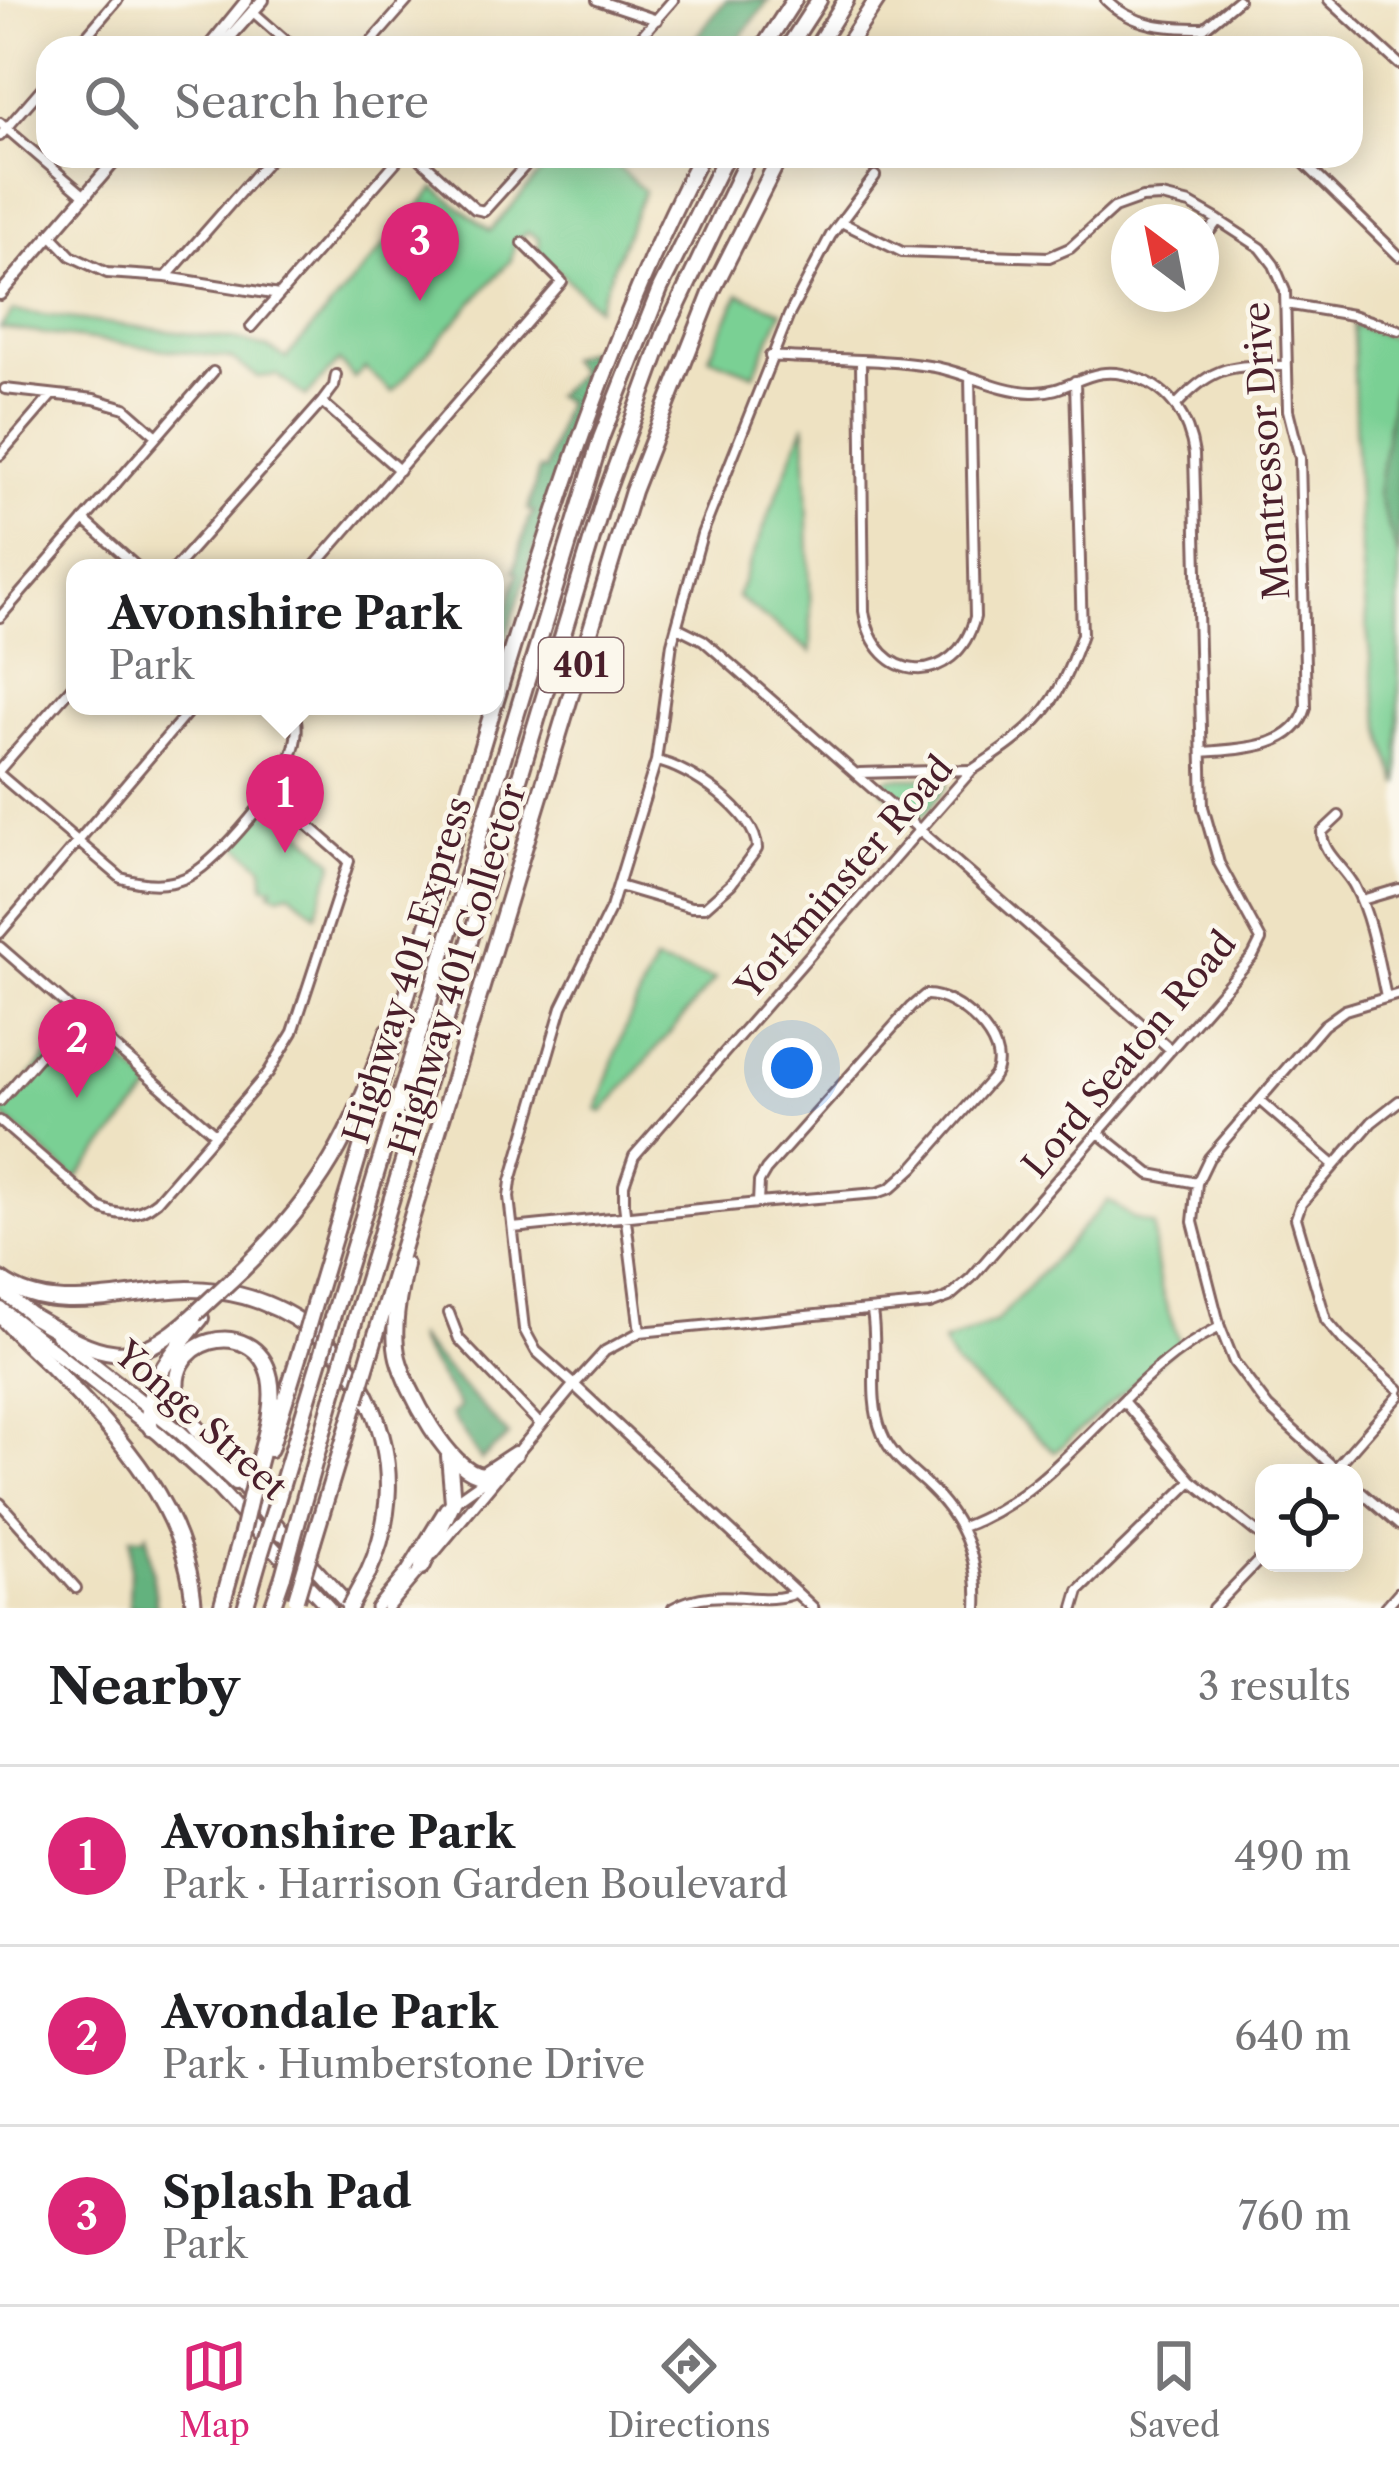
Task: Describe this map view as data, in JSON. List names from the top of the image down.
{
  "streets": {
    "highway": ["401", "Highway 401 Collector", "Highway 401 Express"],
    "main road": ["Yonge Street"],
    "street": ["Montressor Drive", "Yorkminster Road", "Lord Seaton Road"]
  },
  "crossings": [
    ["Montressor Drive", "Lord Seaton Road"],
    ["Yorkminster Road", "Lord Seaton Road"]
  ],
  "north": "top left",
  "page": {
    "search": "Search here",
    "pins": ["3", "1", "2"],
    "popup": ["Avonshire Park", "Park"],
    "heading": ["Nearby", "3 results"],
    "list": [
      {
        "mark": "1",
        "name": "Avonshire Park",
        "note": "Park · Harrison Garden Boulevard",
        "value": "490 m"
      },
      {
        "mark": "2",
        "name": "Avondale Park",
        "note": "Park · Humberstone Drive",
        "value": "640 m"
      },
      {
        "mark": "3",
        "name": "Splash Pad",
        "note": "Park",
        "value": "760 m"
      }
    ],
    "nav": ["Map", "Directions", "Saved"]
  }
}
